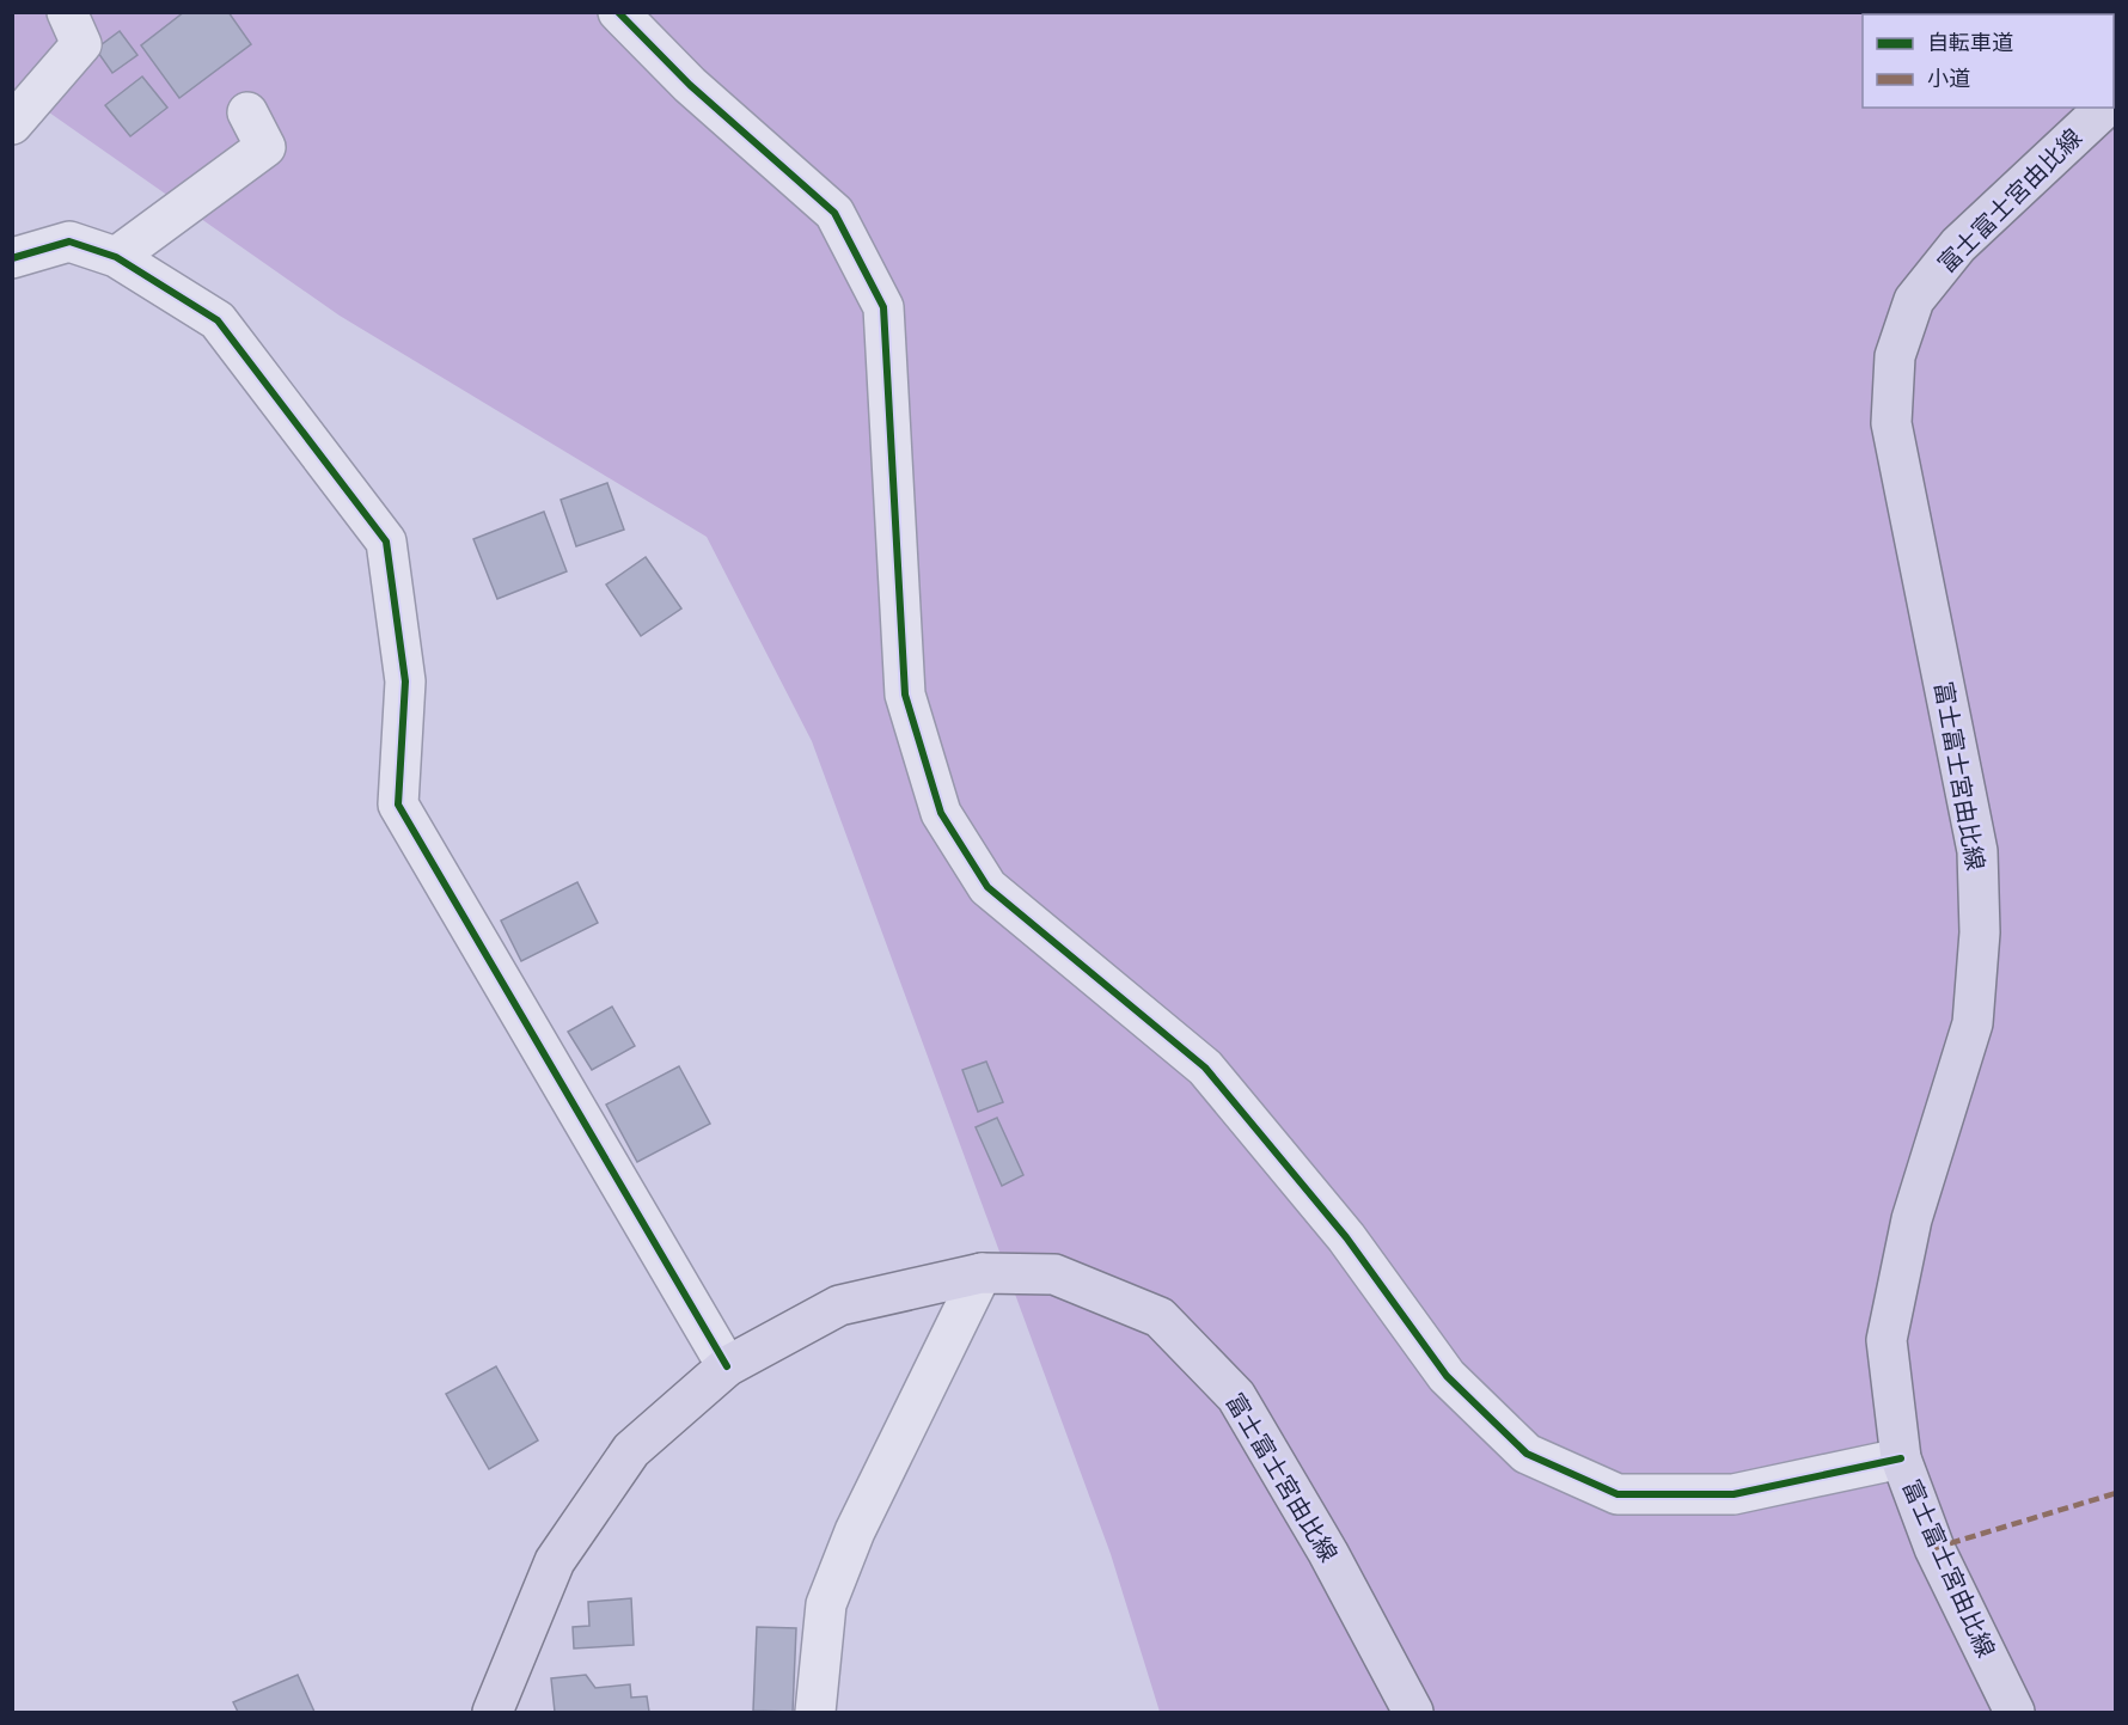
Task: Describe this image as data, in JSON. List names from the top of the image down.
{
  "streets": {
    "main road": ["富士富士宮由比線"]
  },
  "legend": ["自転車道", "小道"]
}
